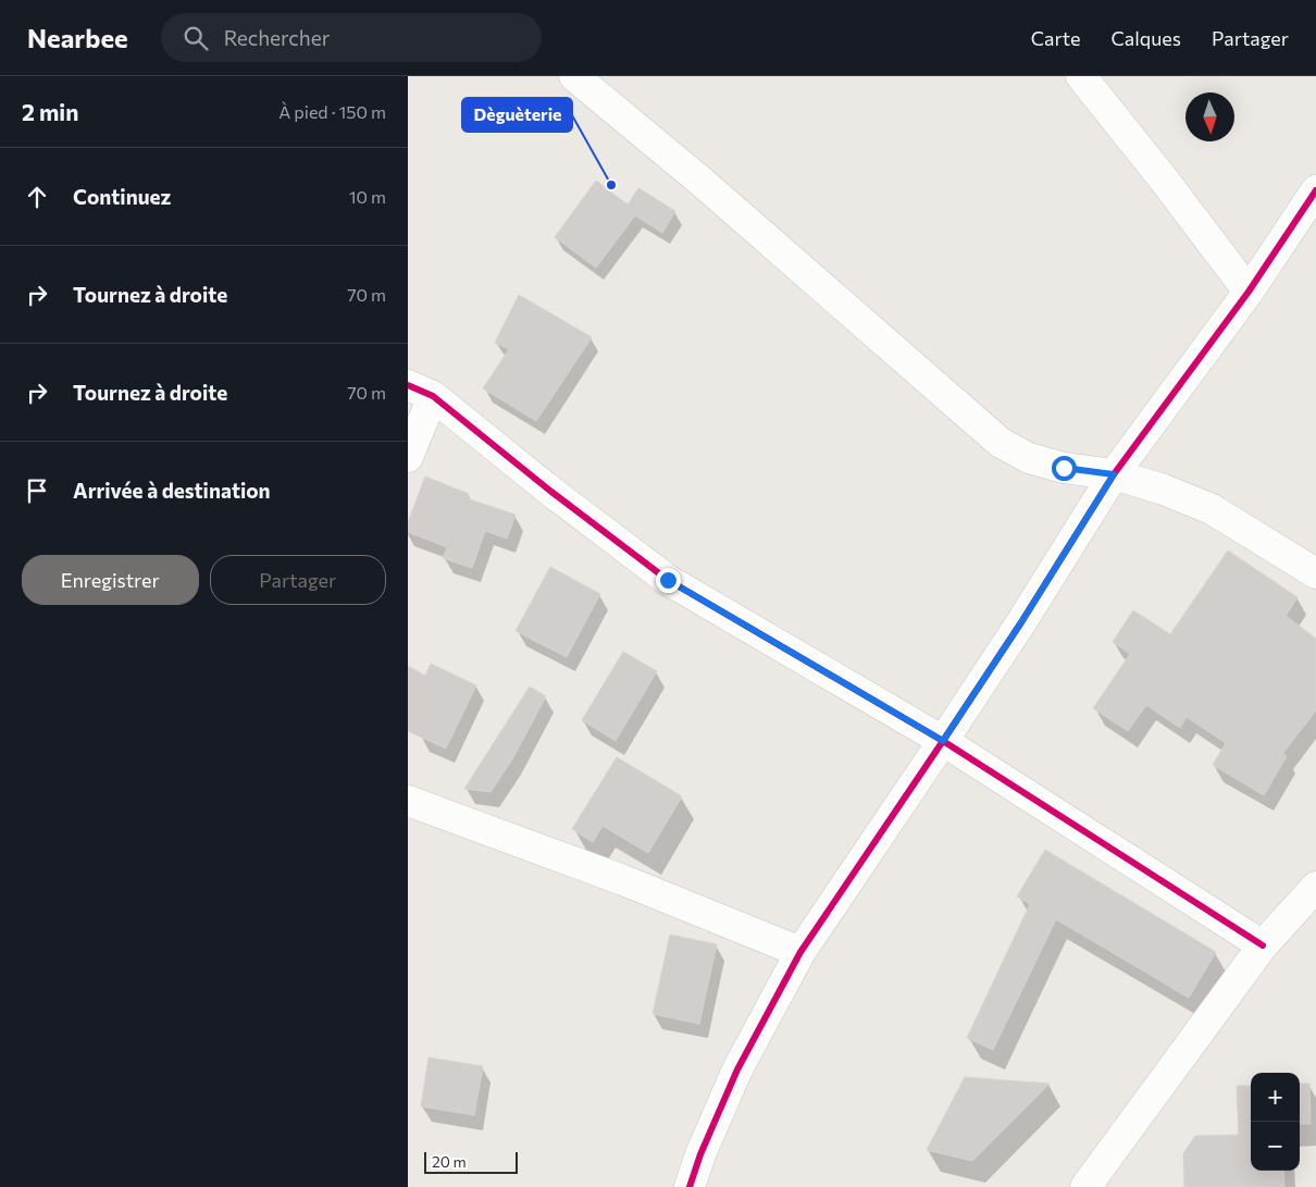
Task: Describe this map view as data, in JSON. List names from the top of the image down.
{
  "places": ["Dèguèterie"],
  "scale_bar": "20 m",
  "north": "bottom",
  "page": {
    "header": "Nearbee",
    "search": "Rechercher",
    "nav": ["Carte", "Calques", "Partager"],
    "heading": ["2 min", "À pied · 150 m"],
    "list": [
      ["Continuez", "10 m"],
      ["Tournez à droite", "70 m"],
      ["Tournez à droite", "70 m"],
      "Arrivée à destination"
    ],
    "buttons": ["Enregistrer", "Partager"],
    "map_buttons": ["+", "−"],
    "scale": "20 m"
  }
}
